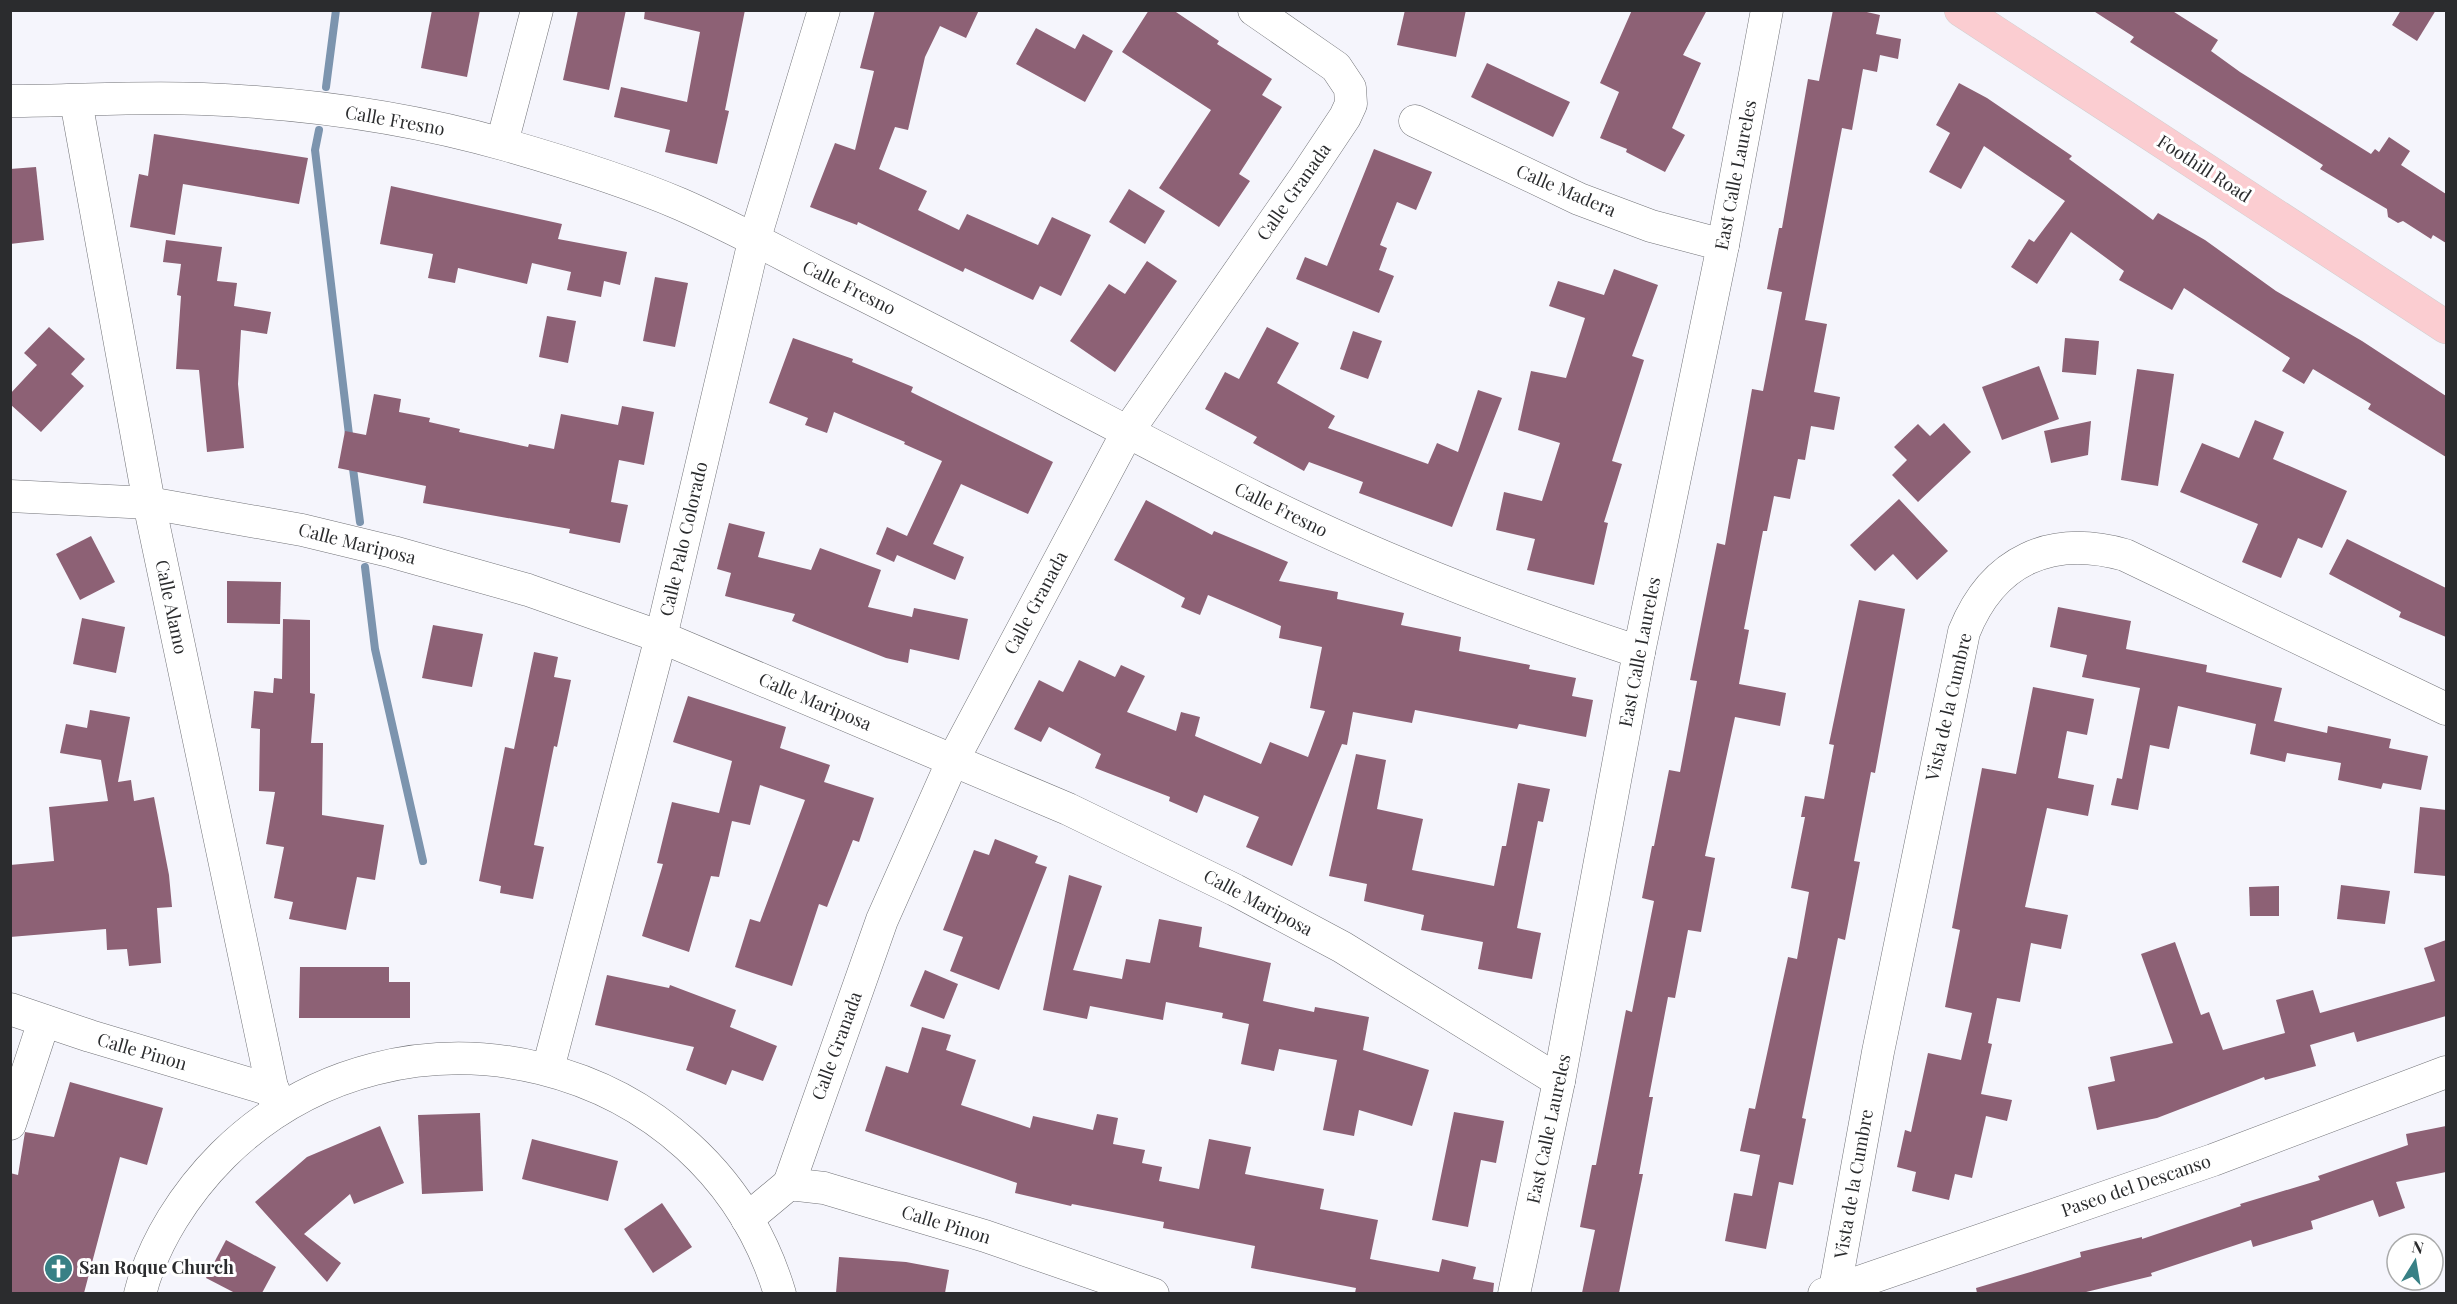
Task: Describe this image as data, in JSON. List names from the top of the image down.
{
  "streets": {
    "main road": ["Foothill Road"],
    "street": [
      "Calle Fresno",
      "East Calle Laureles",
      "Calle Madera",
      "Calle Granada",
      "Calle Palo Colorado",
      "Calle Mariposa",
      "Calle Alamo",
      "Vista de la Cumbre",
      "Calle Pinon",
      "Paseo del Descanso"
    ]
  },
  "crossings": [
    ["Calle Fresno", "East Calle Laureles"],
    ["Calle Fresno", "Calle Granada"],
    ["Calle Fresno", "Calle Palo Colorado"],
    ["Calle Fresno", "Calle Alamo"],
    ["East Calle Laureles", "Calle Madera"],
    ["East Calle Laureles", "Calle Mariposa"],
    ["Calle Granada", "Calle Mariposa"],
    ["Calle Granada", "Calle Pinon"],
    ["Calle Palo Colorado", "Calle Mariposa"],
    ["Calle Mariposa", "Calle Alamo"],
    ["Calle Alamo", "Calle Pinon"],
    ["Vista de la Cumbre", "Paseo del Descanso"]
  ],
  "places": {
    "church": ["San Roque Church"]
  },
  "north": "top"
}
